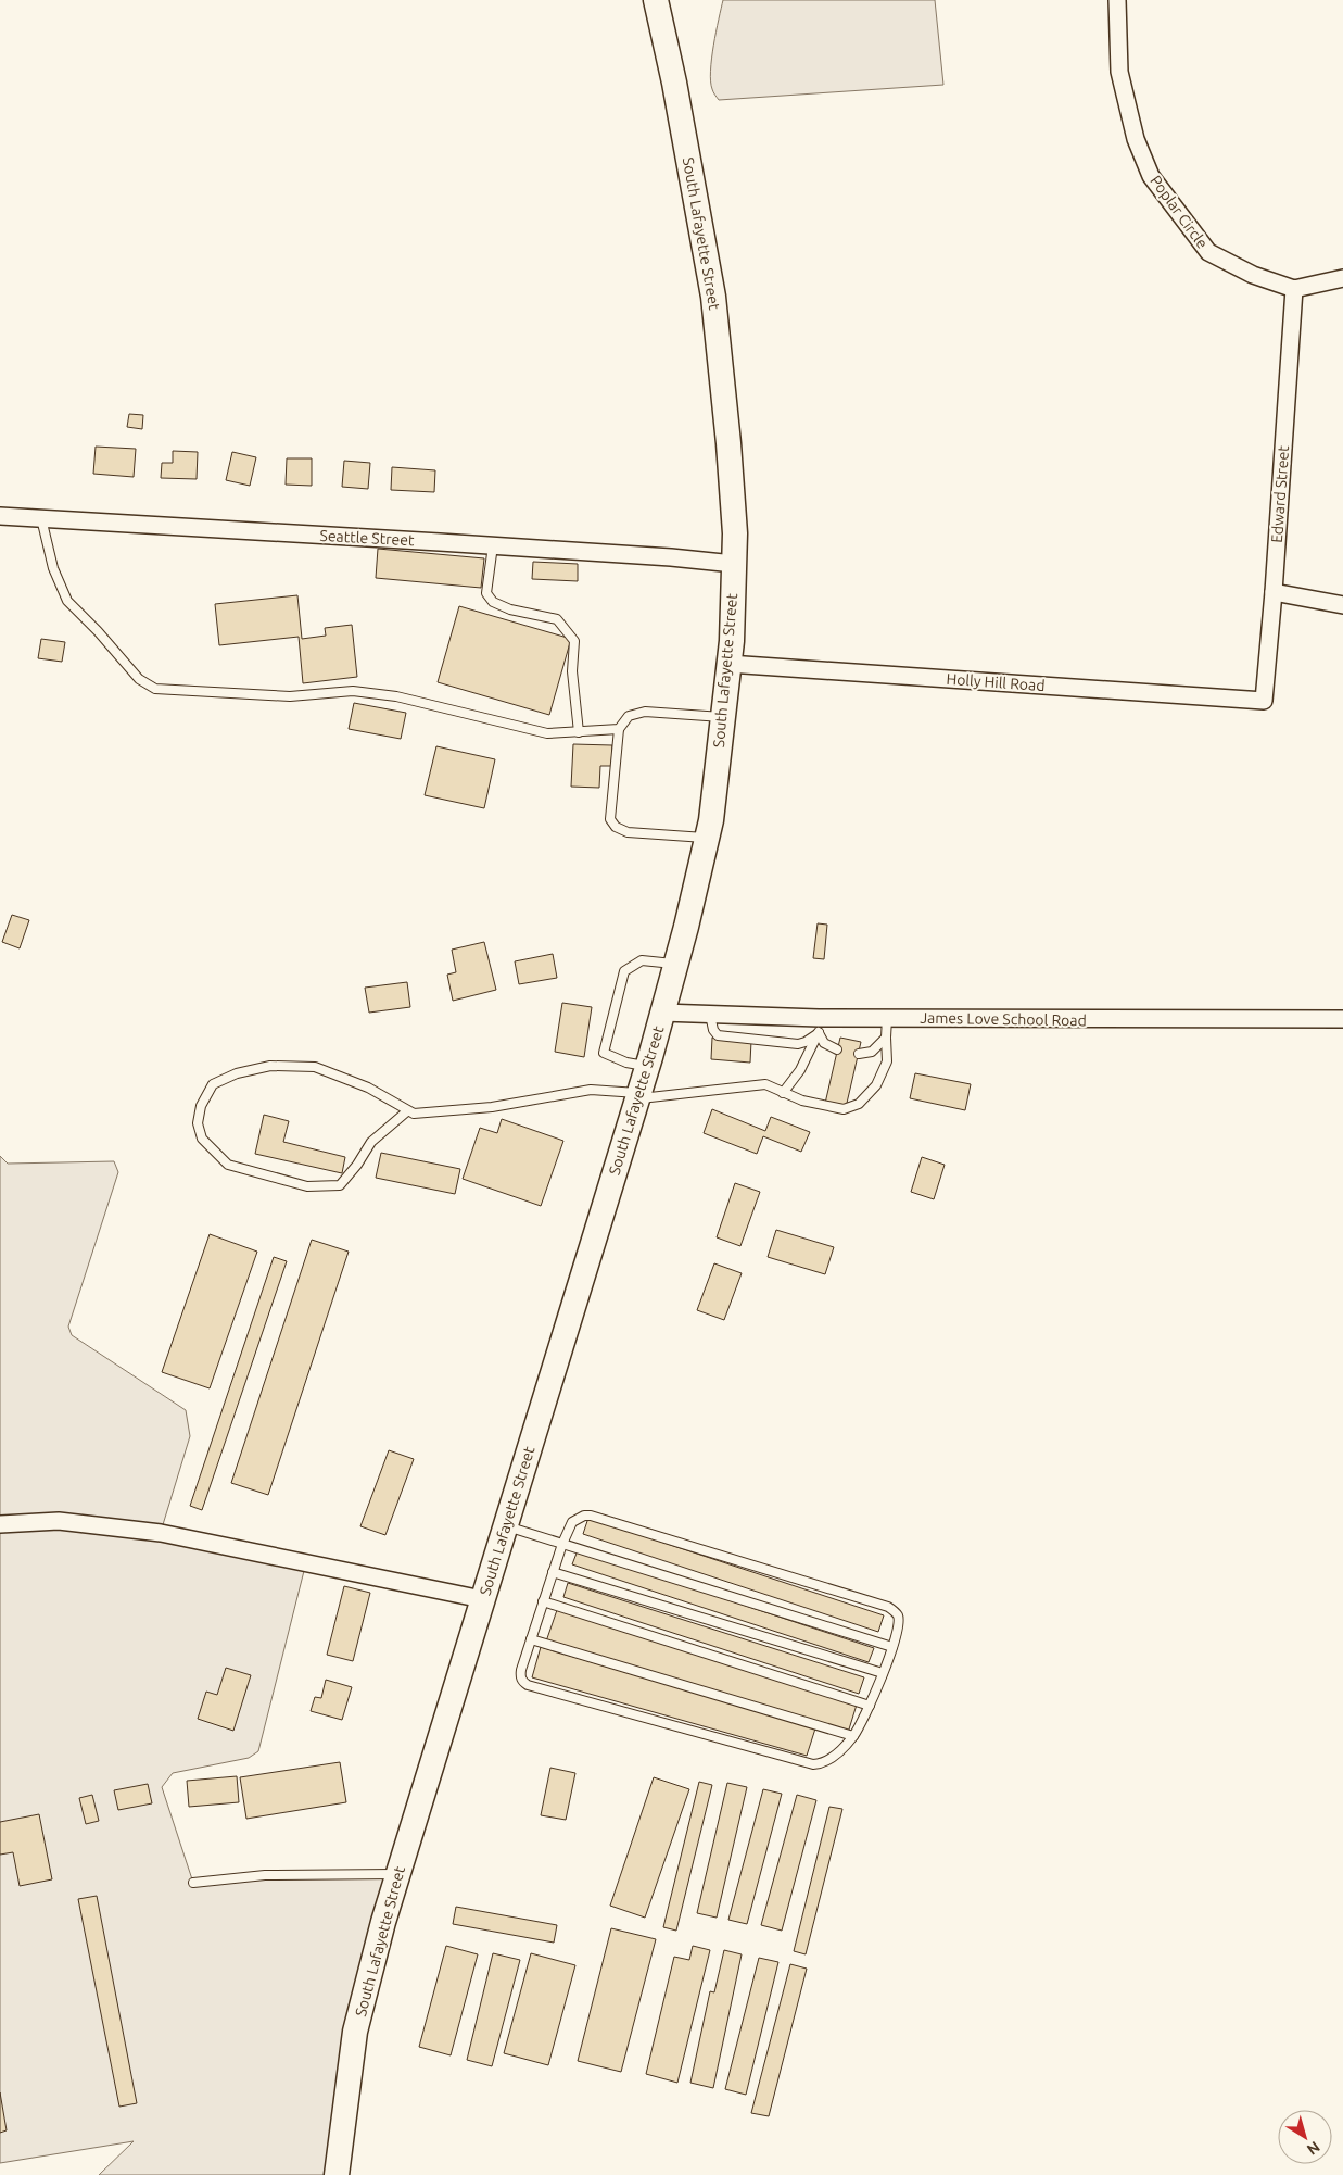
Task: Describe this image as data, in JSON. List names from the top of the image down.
{
  "streets": {
    "main road": ["South Lafayette Street"],
    "street": [
      "Poplar Circle",
      "Edward Street",
      "Seattle Street",
      "Holly Hill Road",
      "James Love School Road"
    ]
  },
  "crossings": [
    ["Poplar Circle", "Edward Street"],
    ["South Lafayette Street", "Seattle Street"],
    ["South Lafayette Street", "Holly Hill Road"],
    ["South Lafayette Street", "James Love School Road"],
    ["Edward Street", "Holly Hill Road"]
  ],
  "north": "bottom right"
}
